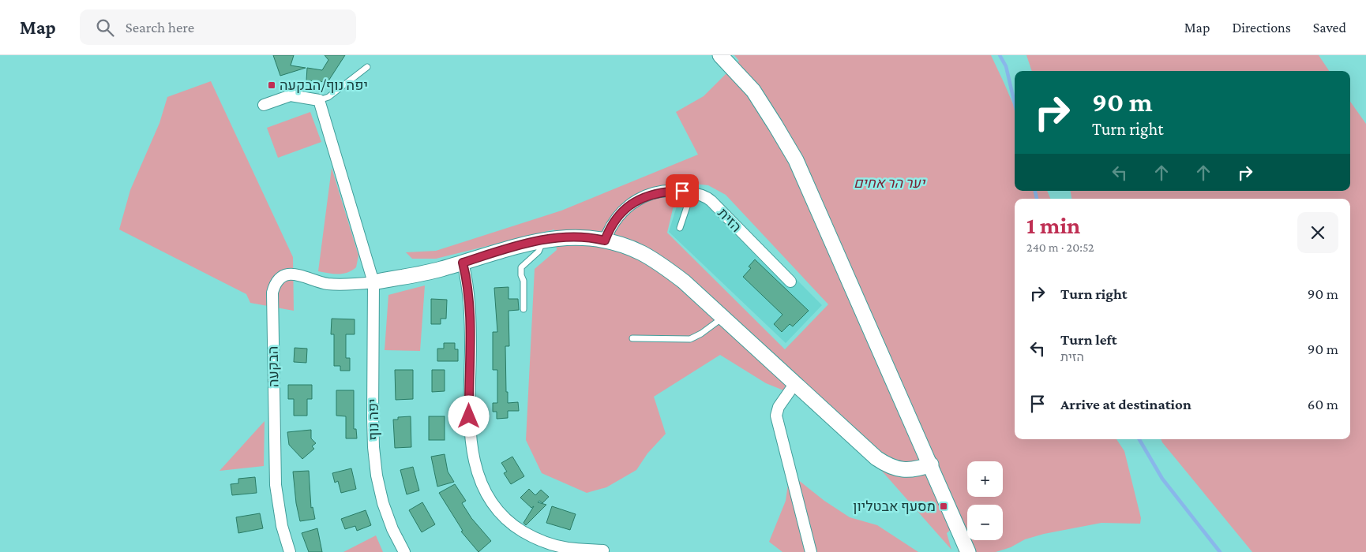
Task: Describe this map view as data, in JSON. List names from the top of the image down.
{
  "streets": {
    "street": ["הזית", "הבקעה", "יפה נוף"]
  },
  "crossings": [
    ["הבקעה", "יפה נוף"]
  ],
  "parks": ["יער הר אחים"],
  "places": {
    "transit": ["יפה נוף/הבקעה", "מסעף אבטליון"]
  },
  "page": {
    "header": "Map",
    "search": "Search here",
    "nav": ["Map", "Directions", "Saved"],
    "turn": ["90 m", "Turn right"],
    "heading": ["1 min", "240 m · 20:52"],
    "list": [
      {
        "name": "Turn right",
        "value": "90 m"
      },
      {
        "name": "Turn left",
        "note": "הזית",
        "value": "90 m"
      },
      {
        "name": "Arrive at destination",
        "value": "60 m"
      }
    ],
    "map_buttons": ["+", "−"]
  }
}
